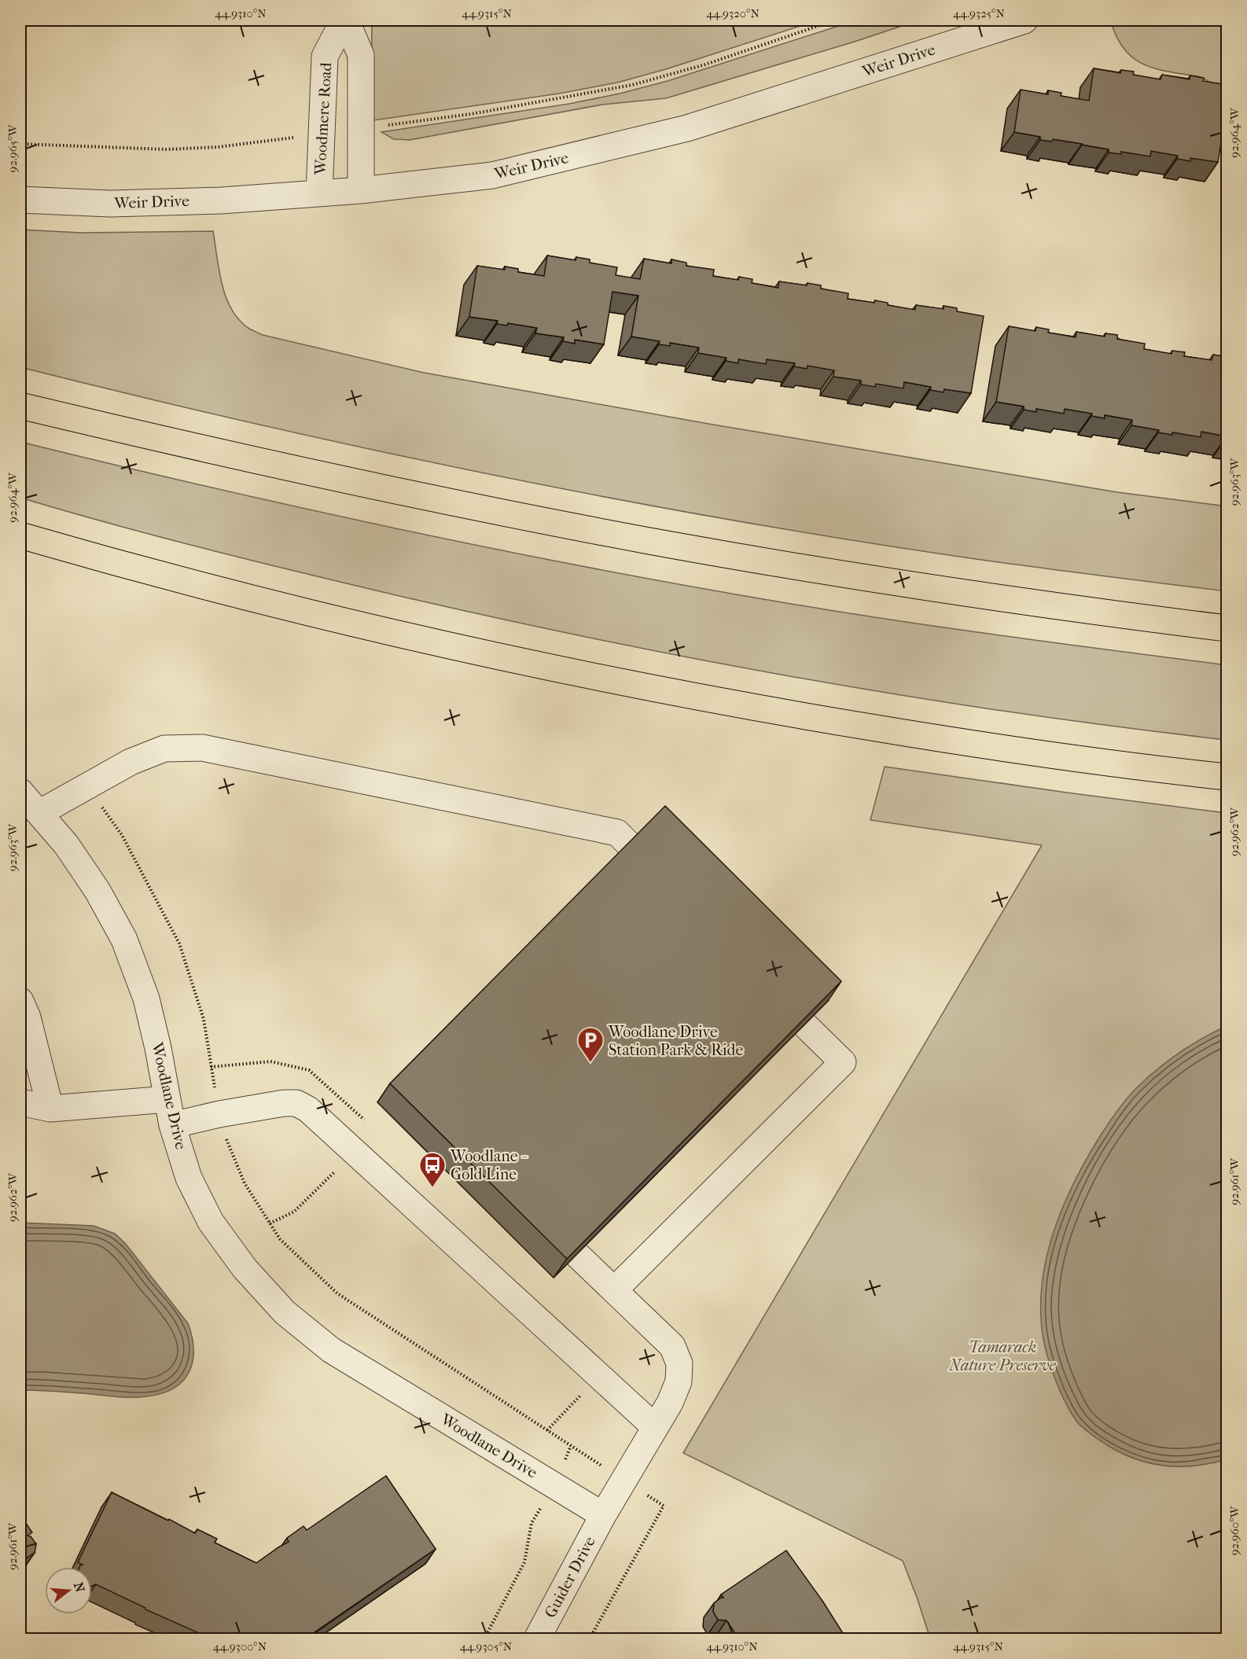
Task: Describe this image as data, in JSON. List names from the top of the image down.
{
  "streets": {
    "street": [
      "Weir Drive",
      "Woodmere Road",
      "Woodlane Drive",
      "Guider Drive"
    ]
  },
  "crossings": [
    ["Weir Drive", "Woodmere Road"],
    ["Woodlane Drive", "Guider Drive"]
  ],
  "parks": ["Tamarack Nature Preserve"],
  "places": {
    "parking": ["Woodlane Drive Station Park & Ride"],
    "bus stop": ["Woodlane - Gold Line"]
  },
  "north": "right",
  "coordinates": [
    "44.9310°N",
    "44.9315°N",
    "44.9320°N",
    "44.9325°N",
    "92.964°W",
    "92.965°W",
    "92.963°W",
    "92.962°W",
    "92.961°W",
    "92.960°W",
    "44.9300°N",
    "44.9305°N"
  ]
}
